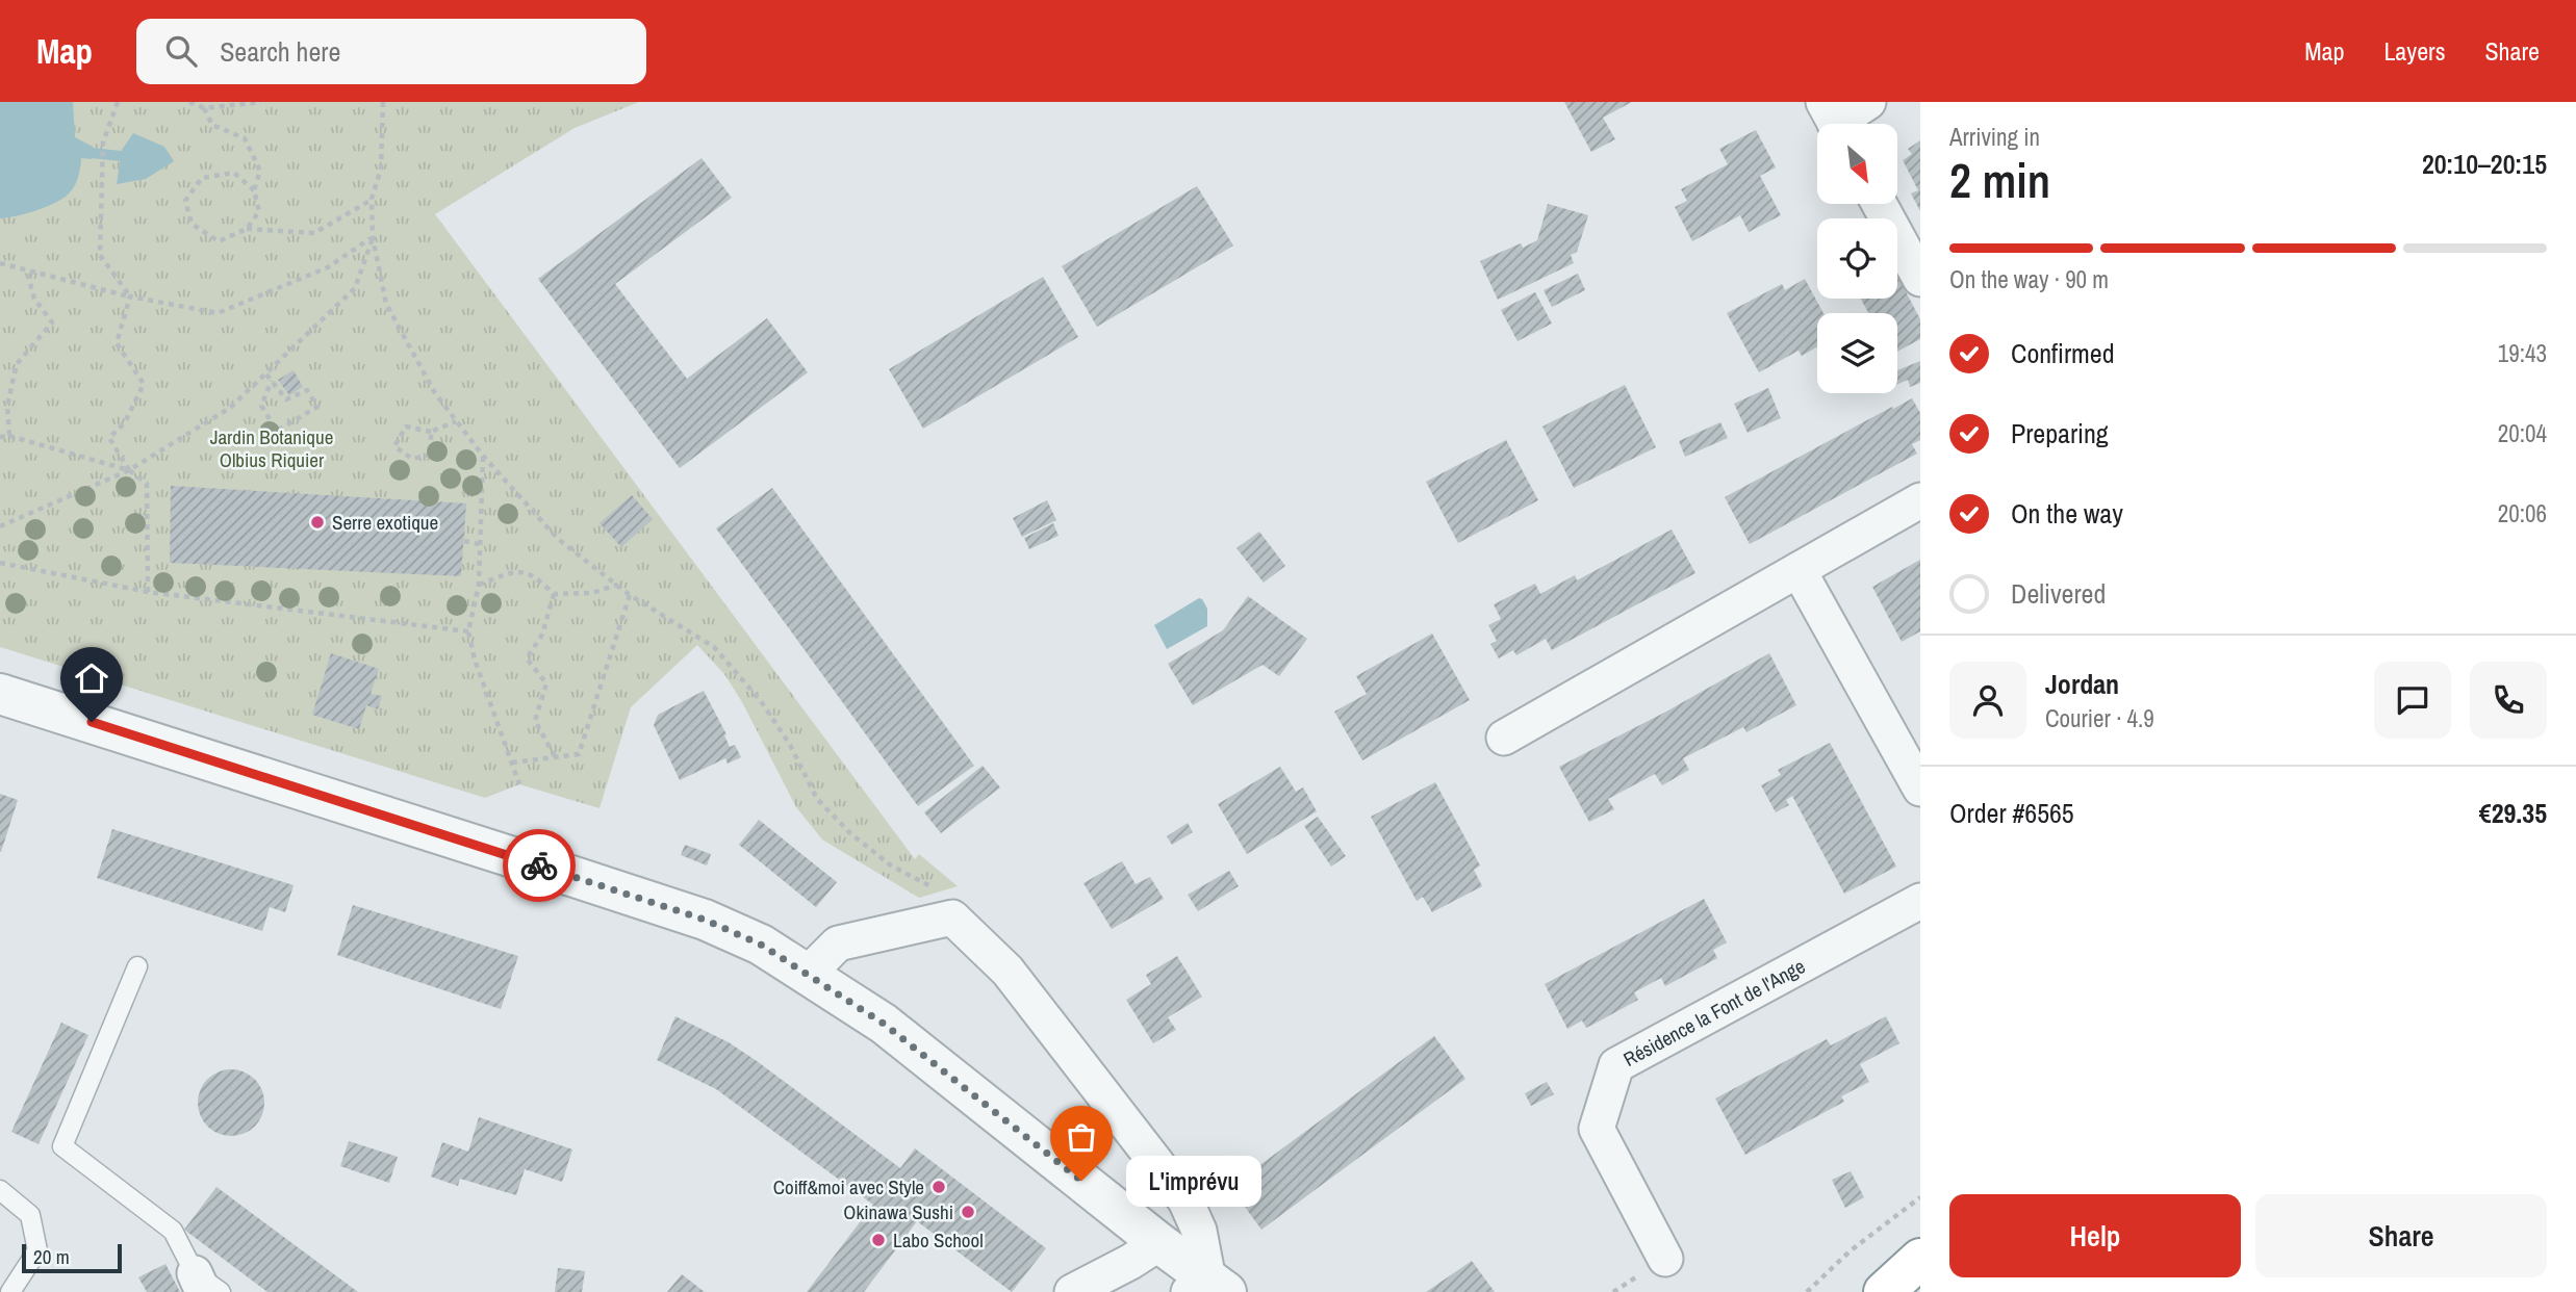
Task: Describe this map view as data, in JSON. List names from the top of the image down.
{
  "streets": {
    "street": ["Résidence la Font de l'Ange"]
  },
  "parks": ["Jardin Botanique Olbius Riquier"],
  "places": [
    "Serre exotique",
    "L'imprévu",
    "Coiff&moi avec Style",
    "Okinawa Sushi",
    "Labo School"
  ],
  "scale_bar": "20 m",
  "north": "bottom right",
  "page": {
    "header": "Map",
    "search": "Search here",
    "nav": ["Map", "Layers", "Share"],
    "heading": ["2 min", "Arriving in", "20:10–20:15"],
    "panel": [
      "Jordan",
      "Courier · 4.9",
      "Order #6565",
      "€29.35"
    ],
    "bar": "On the way · 90 m",
    "list": [
      ["Confirmed", "19:43"],
      ["Preparing", "20:04"],
      ["On the way", "20:06"],
      "Delivered"
    ],
    "bubble": "L'imprévu",
    "buttons": ["Help", "Share"],
    "scale": "20 m"
  }
}
